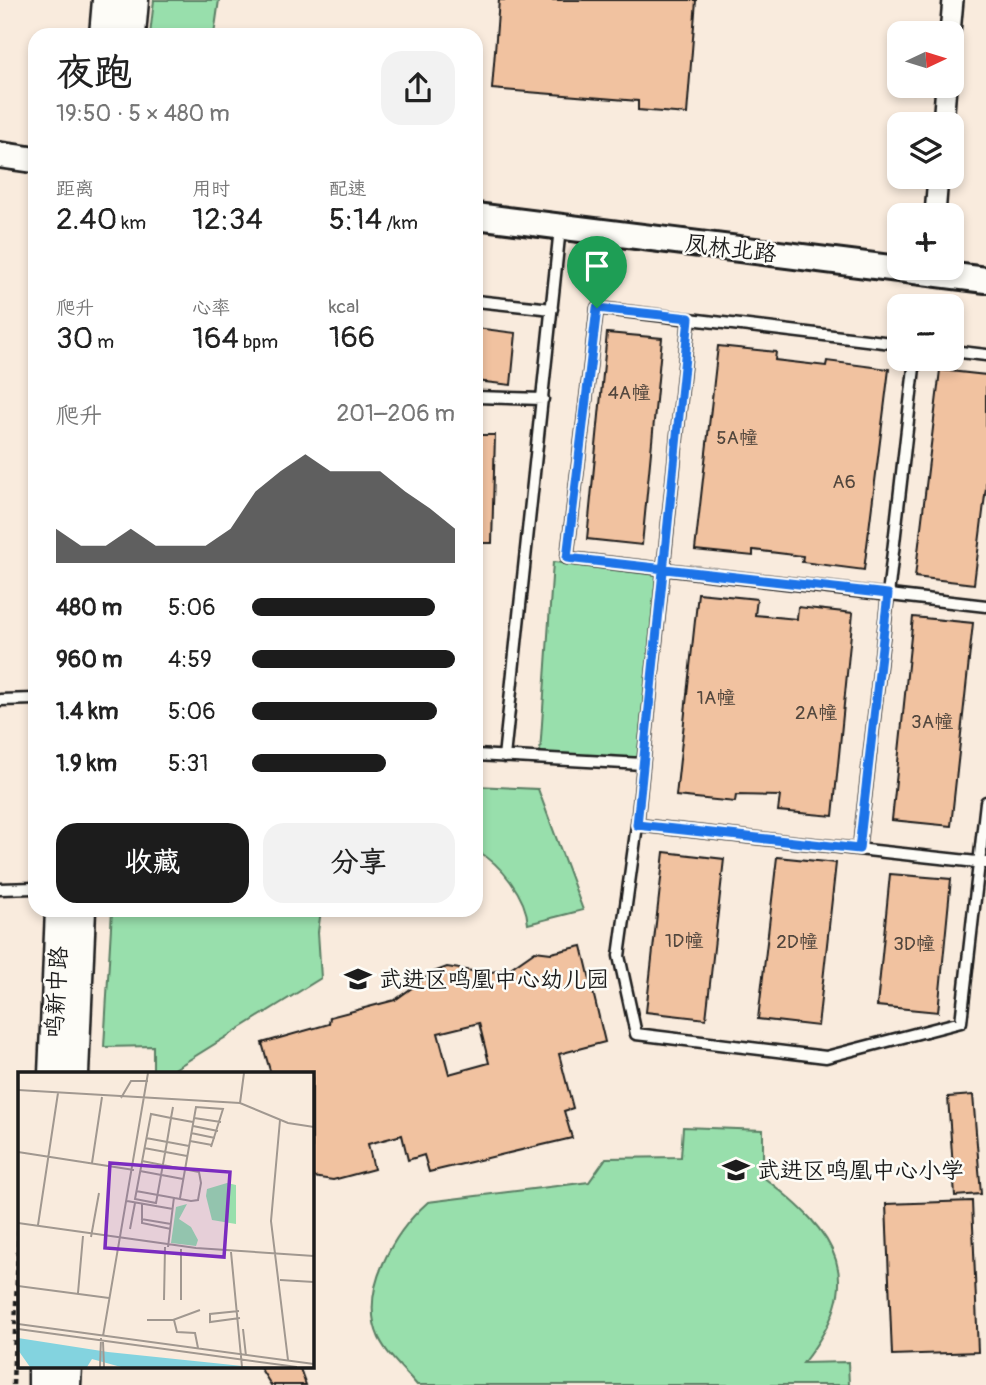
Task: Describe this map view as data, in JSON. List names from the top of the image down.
{
  "streets": {
    "main road": ["鸣新中路"],
    "street": ["凤林北路"]
  },
  "places": {
    "school or university": ["武进区鸣凰中心幼儿园", "武进区鸣凰中心小学"]
  },
  "house_numbers": [
    "4A幢",
    "5A幢",
    "A6",
    "1A幢",
    "2A幢",
    "3A幢",
    "1D幢",
    "2D幢",
    "3D幢"
  ],
  "north": "right",
  "page": {
    "map_buttons": ["+", "−"],
    "heading": ["夜跑", "19:50 · 5 × 480 m"],
    "stats": [
      ["距离", "2.40 km"],
      ["用时", "12:34"],
      ["配速", "5:14 /km"],
      ["爬升", "30 m"],
      ["心率", "164 bpm"],
      ["kcal", "166"]
    ],
    "chart": ["爬升", "201–206 m"],
    "list": [
      {
        "name": "480 m",
        "note": "5:06"
      },
      {
        "name": "960 m",
        "note": "4:59"
      },
      {
        "name": "1.4 km",
        "note": "5:06"
      },
      {
        "name": "1.9 km",
        "note": "5:31"
      }
    ],
    "buttons": ["收藏", "分享"]
  }
}
